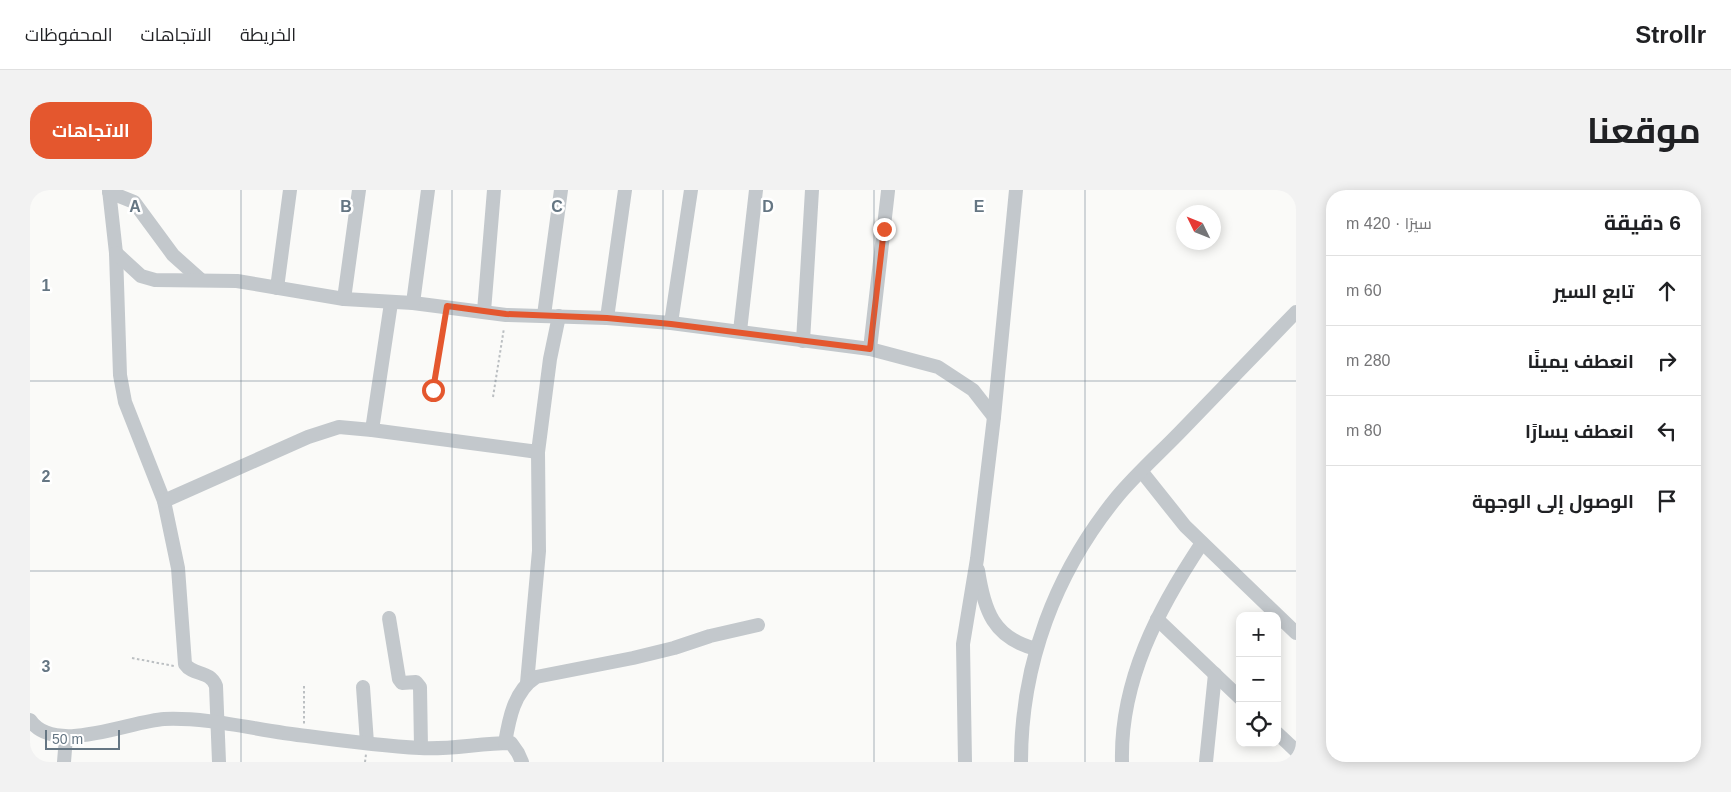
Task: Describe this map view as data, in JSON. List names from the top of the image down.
{
  "scale_bar": "50 m",
  "north": "top left",
  "page": {
    "header": "Strollr",
    "nav": ["الخريطة", "الاتجاهات", "المحفوظات"],
    "title": "موقعنا",
    "buttons": "الاتجاهات",
    "heading": ["6 دقيقة", "سيرًا · 420 m"],
    "list": [
      ["تابع السير", "60 m"],
      ["انعطف يمينًا", "280 m"],
      ["انعطف يسارًا", "80 m"],
      "الوصول إلى الوجهة"
    ],
    "map_buttons": ["+", "−"],
    "scale": "50 m"
  },
  "grid": {
    "columns": [
      "A",
      "B",
      "C",
      "D",
      "E"
    ],
    "rows": ["1", "2", "3"]
  }
}
